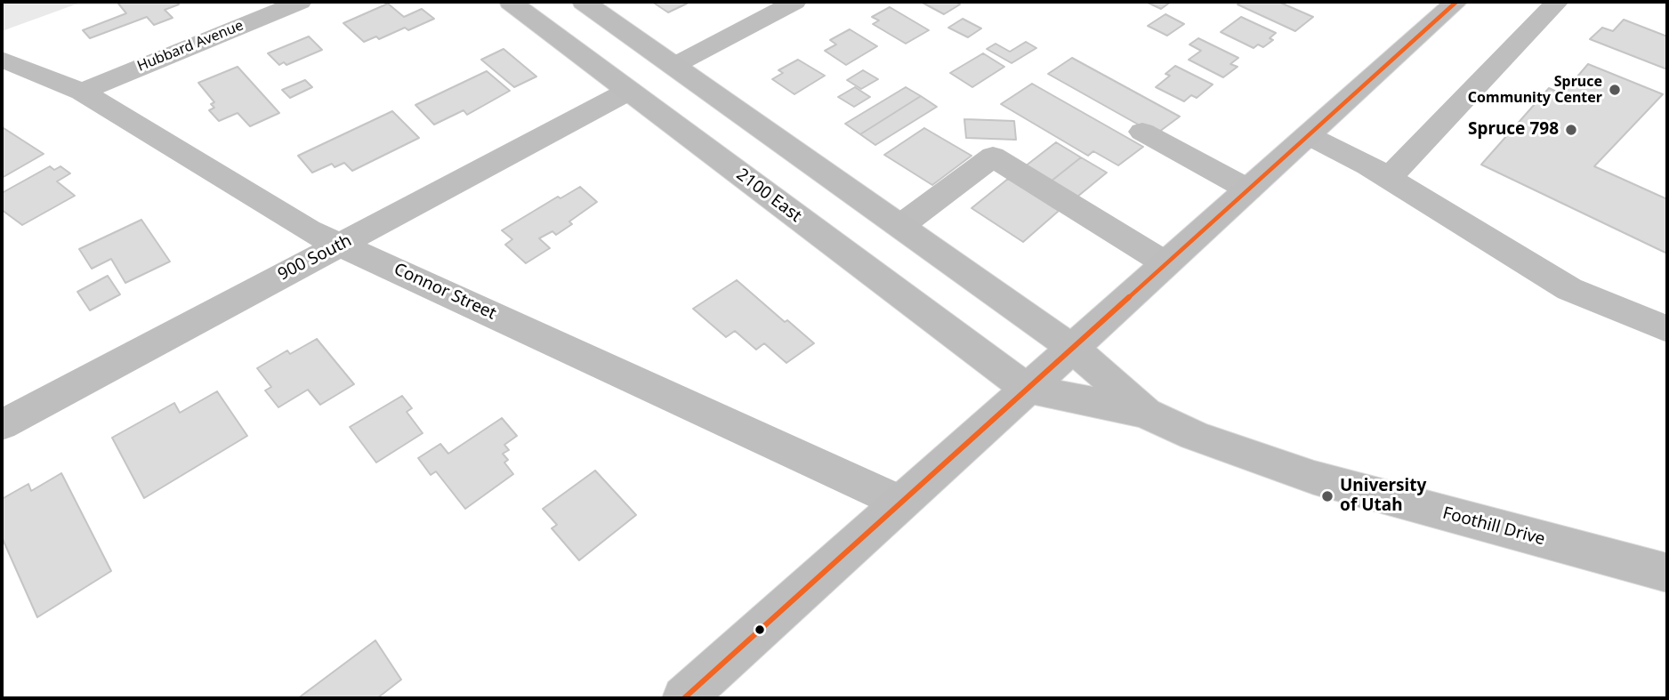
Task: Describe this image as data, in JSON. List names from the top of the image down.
{
  "streets": {
    "main road": ["2100 East", "Foothill Drive"],
    "street": ["Hubbard Avenue", "900 South", "Connor Street"]
  },
  "crossings": [
    ["Hubbard Avenue", "Connor Street"],
    ["2100 East", "900 South"],
    ["2100 East", "Foothill Drive"],
    ["900 South", "Connor Street"]
  ],
  "places": ["Spruce Community Center", "Spruce 798", "University of Utah"]
}
